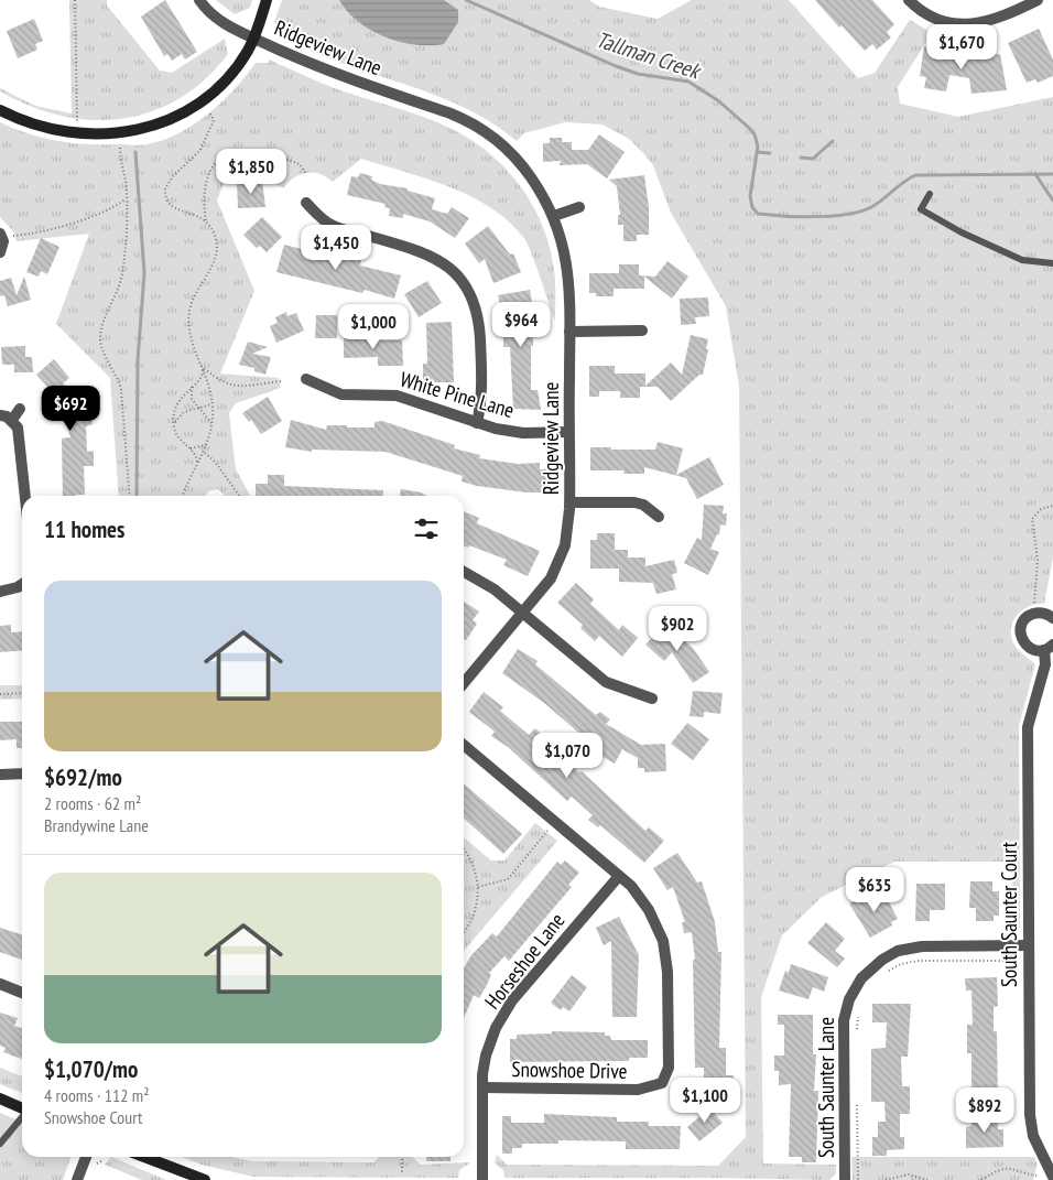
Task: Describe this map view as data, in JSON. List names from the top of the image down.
{
  "streets": {
    "street": [
      "Ridgeview Lane",
      "White Pine Lane",
      "South Saunter Court",
      "Horseshoe Lane",
      "Snowshoe Drive",
      "South Saunter Lane"
    ]
  },
  "crossings": [
    ["Ridgeview Lane", "White Pine Lane"],
    ["South Saunter Court", "South Saunter Lane"],
    ["Horseshoe Lane", "Snowshoe Drive"]
  ],
  "water": ["Tallman Creek"],
  "page": {
    "price": [
      "$1,670",
      "$1,850",
      "$1,450",
      "$964",
      "$1,000",
      "$692",
      "$902",
      "$1,070",
      "$635",
      "$1,100",
      "$892"
    ],
    "heading": "11 homes",
    "list": [
      {
        "name": "$692/mo",
        "note": "2 rooms · 62 m² · Brandywine Lane"
      },
      {
        "name": "$1,070/mo",
        "note": "4 rooms · 112 m² · Snowshoe Court"
      }
    ]
  }
}
